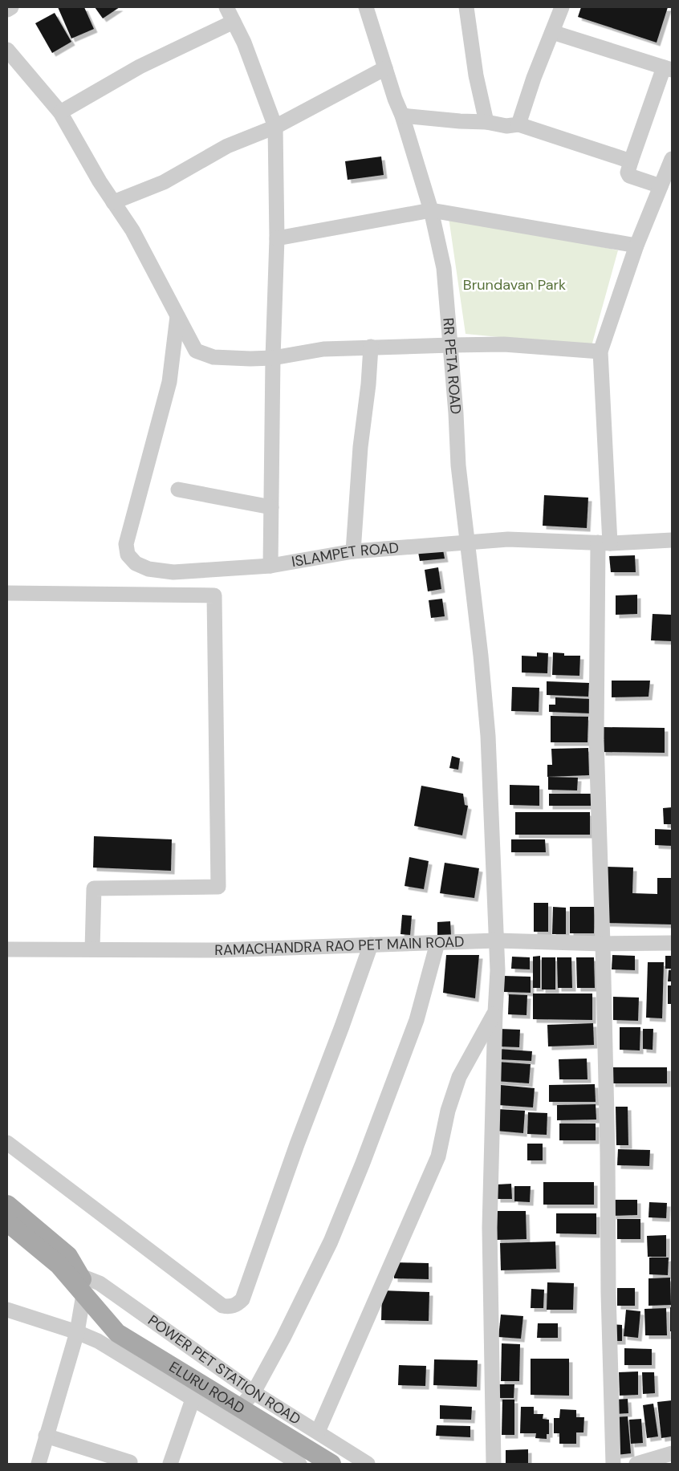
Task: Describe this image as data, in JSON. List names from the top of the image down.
{
  "streets": {
    "main road": ["ELURU ROAD"],
    "street": [
      "RR PETA ROAD",
      "ISLAMPET ROAD",
      "RAMACHANDRA RAO PET MAIN ROAD",
      "POWER PET STATION ROAD"
    ]
  },
  "crossings": [
    ["RR PETA ROAD", "ISLAMPET ROAD"],
    ["RR PETA ROAD", "RAMACHANDRA RAO PET MAIN ROAD"],
    ["POWER PET STATION ROAD", "ELURU ROAD"]
  ],
  "parks": ["Brundavan Park"]
}
